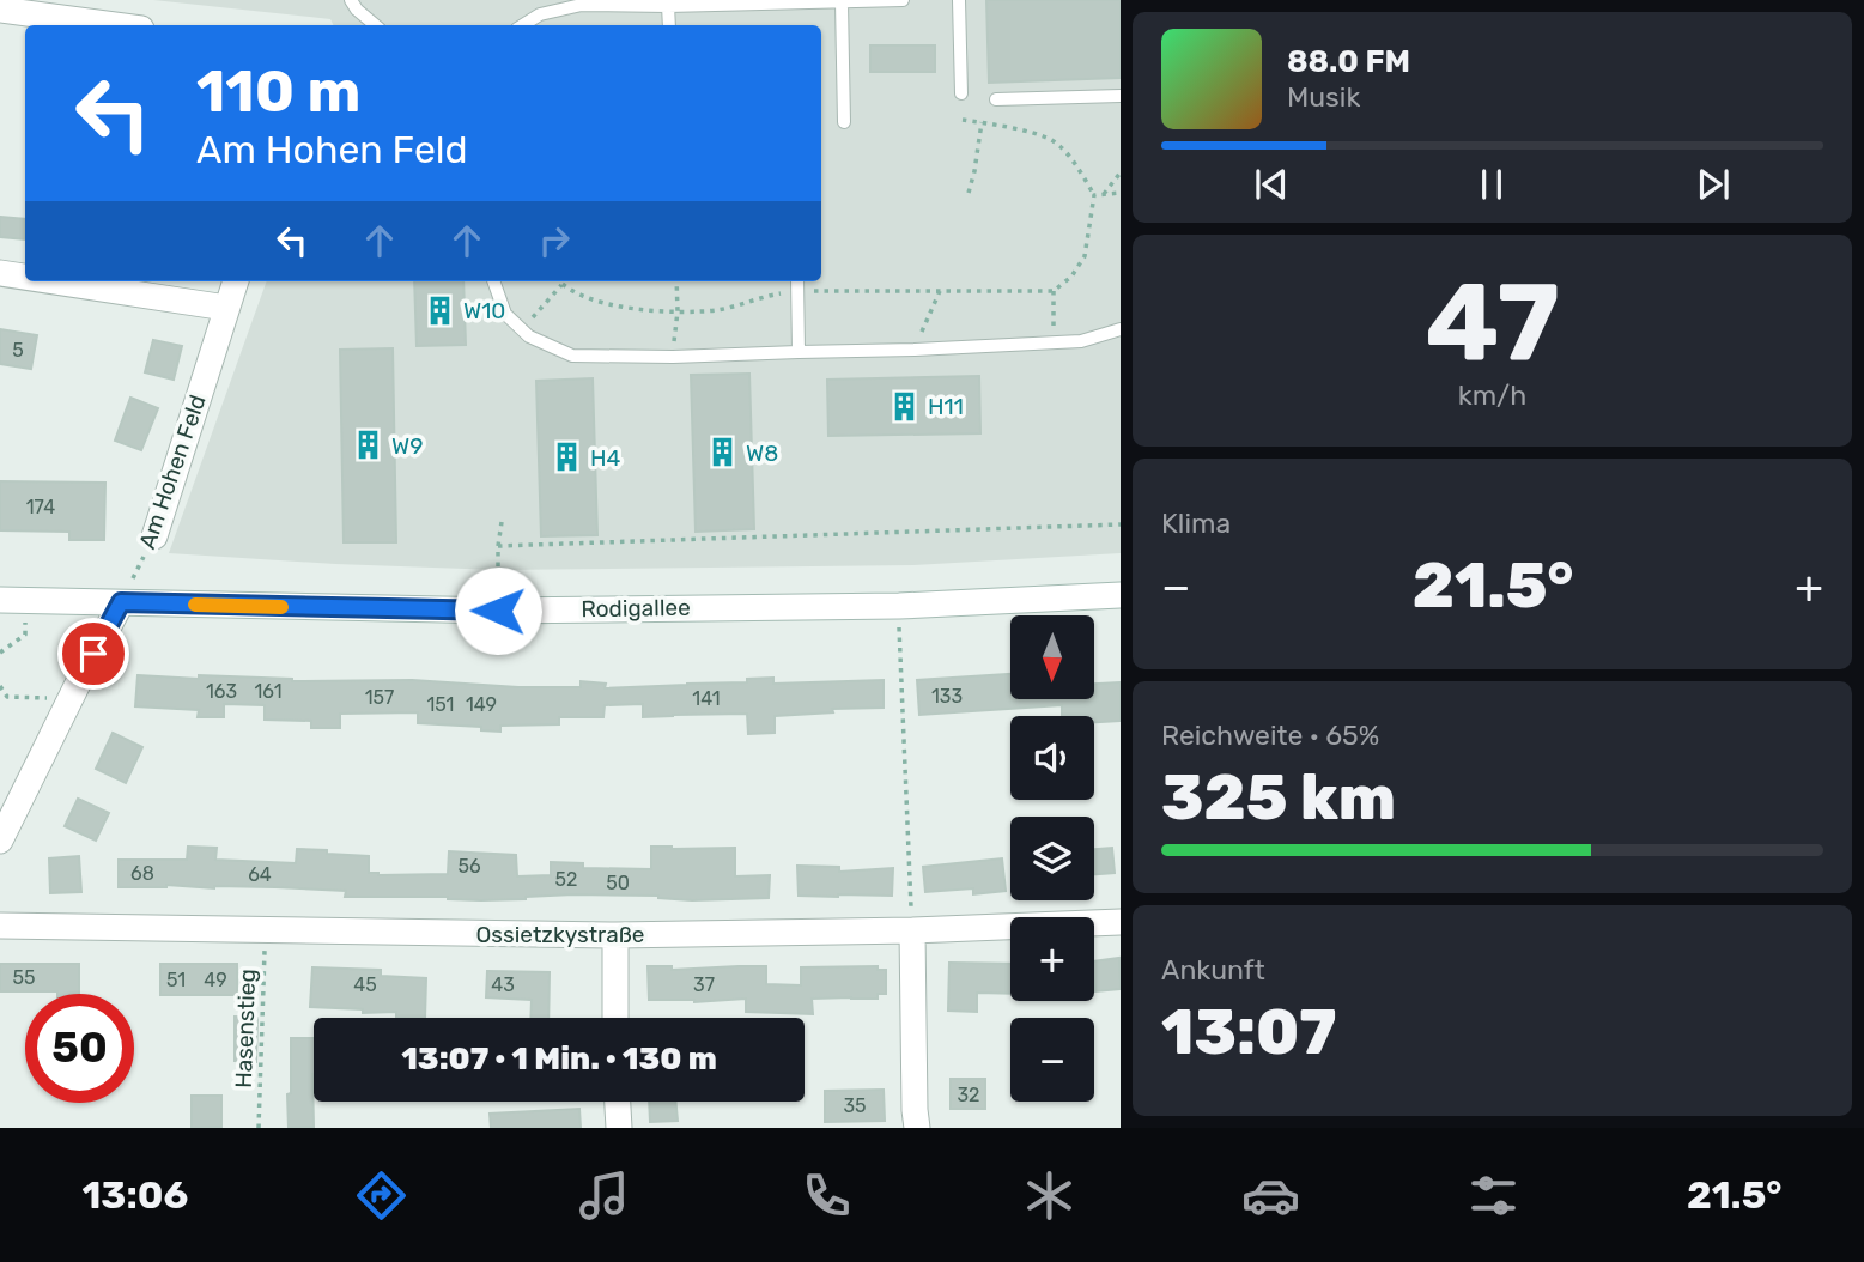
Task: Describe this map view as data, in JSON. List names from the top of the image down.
{
  "streets": {
    "street": ["Am Hohen Feld", "Rodigallee", "Ossietzkystraße"],
    "path": ["Hasenstieg"]
  },
  "crossings": [
    ["Am Hohen Feld", "Rodigallee"],
    ["Ossietzkystraße", "Hasenstieg"]
  ],
  "places": {
    "building": [
      "W10",
      "H11",
      "W9",
      "W8",
      "H4"
    ]
  },
  "house_numbers": [
    "5",
    "174",
    "163",
    "161",
    "133",
    "157",
    "141",
    "151",
    "149",
    "56",
    "68",
    "64",
    "52",
    "50",
    "55",
    "51",
    "49",
    "45",
    "43",
    "37",
    "32",
    "35"
  ],
  "north": "bottom",
  "page": {
    "turn": ["110 m", "Am Hohen Feld"],
    "song": ["88.0 FM", "Musik"],
    "tile": [
      ["47", "km/h"],
      "Klima",
      ["Reichweite · 65%", "325 km"],
      ["Ankunft", "13:07"]
    ],
    "heat": ["−", "21.5°", "+"],
    "map_buttons": ["+", "−"],
    "limit": "50",
    "trip": "13:07 · 1 Min. · 130 m",
    "tabs": ["13:06", "21.5°"]
  }
}
